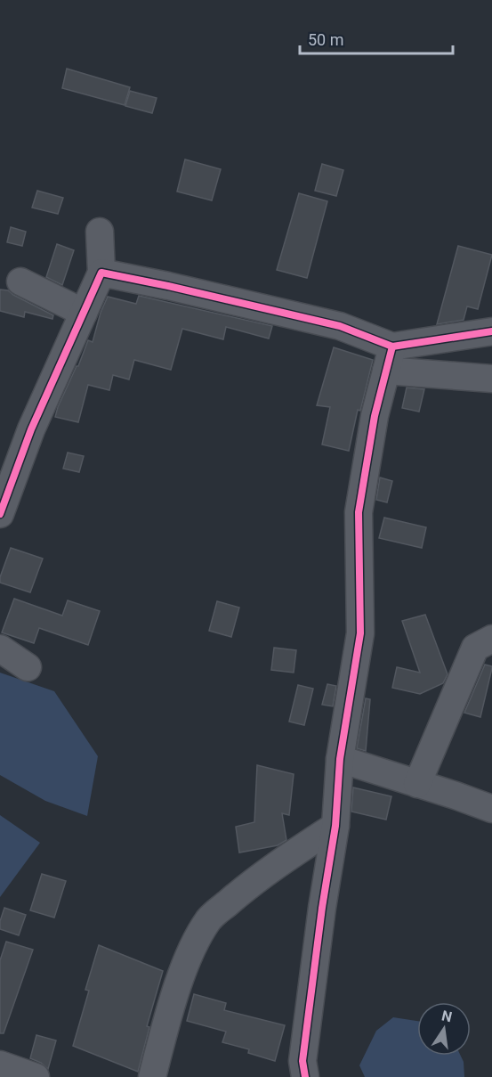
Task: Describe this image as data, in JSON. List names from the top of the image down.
{
  "scale_bar": "50 m",
  "north": "top"
}
